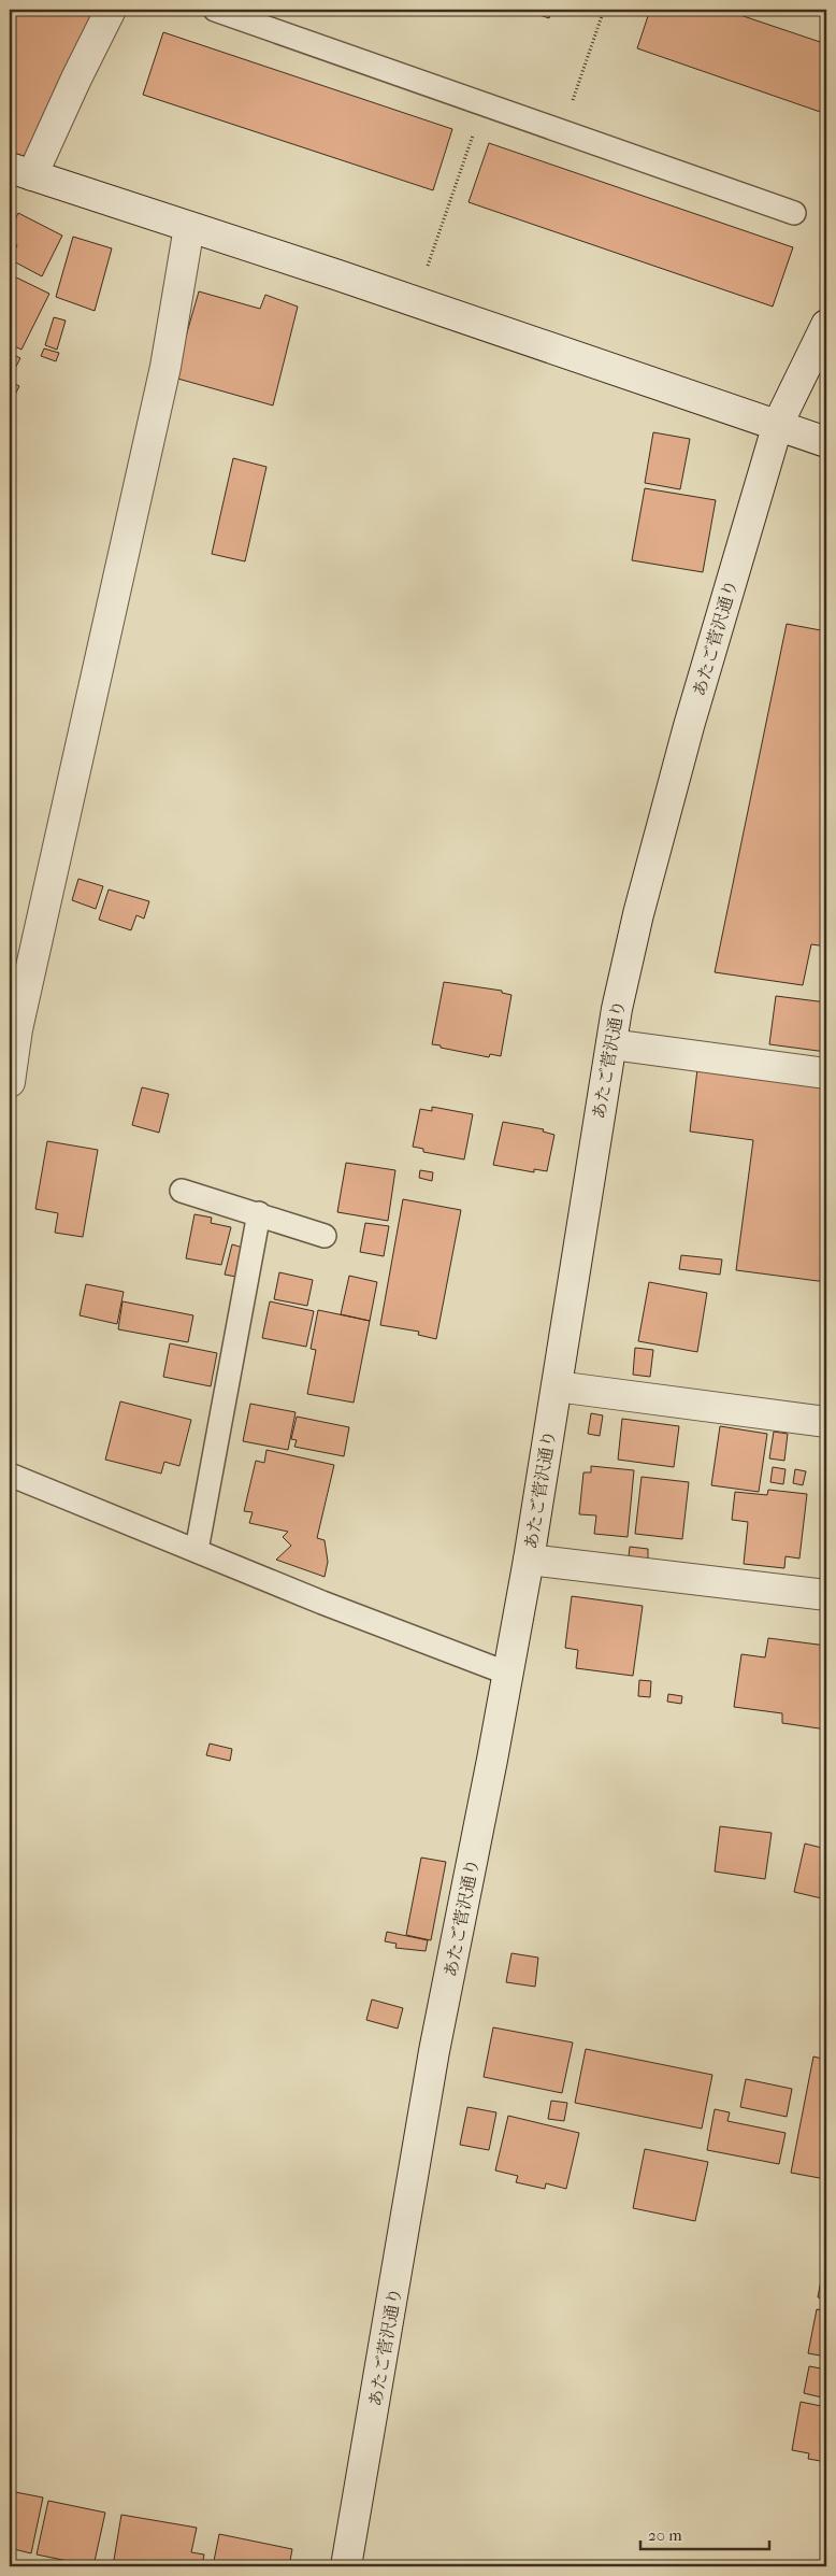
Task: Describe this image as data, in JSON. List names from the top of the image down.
{
  "streets": {
    "street": ["あたご菅沢通り"]
  },
  "scale_bar": "20 m"
}
